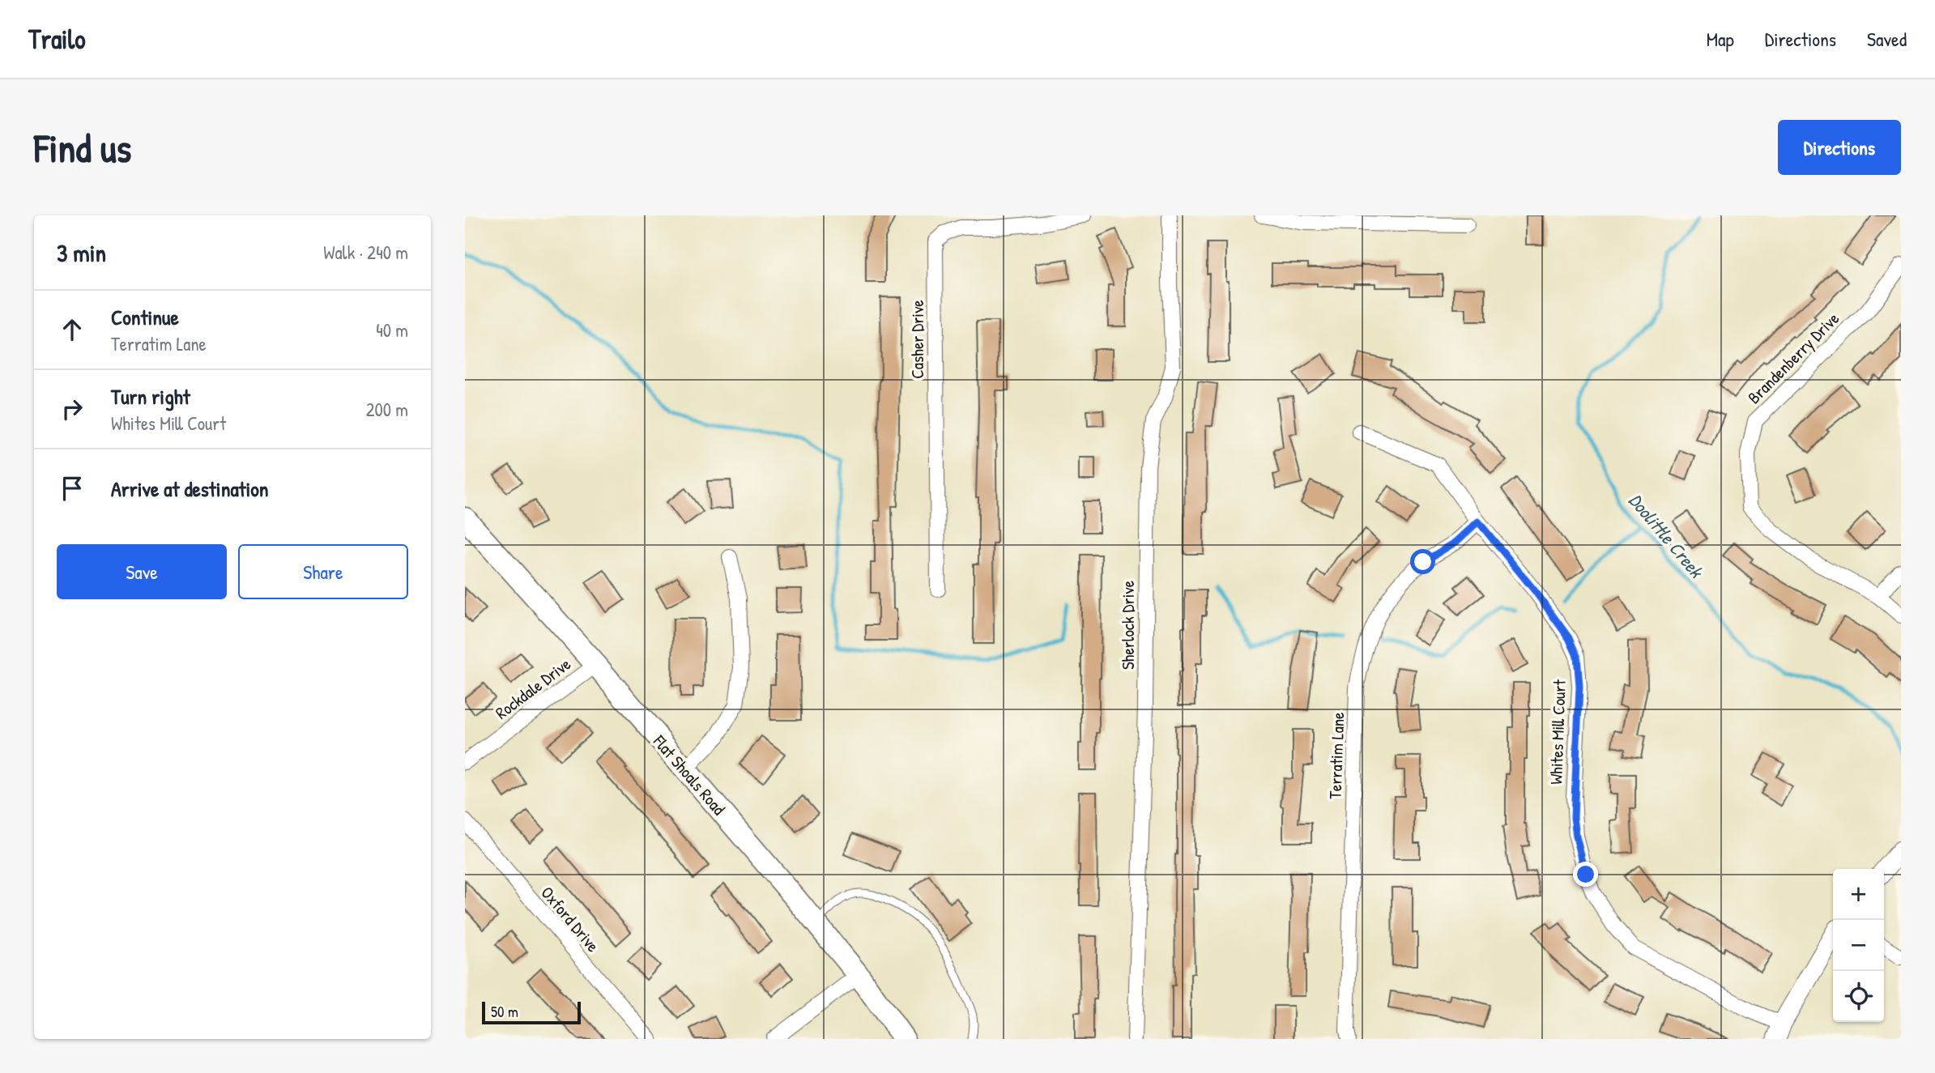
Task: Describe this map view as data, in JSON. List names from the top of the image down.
{
  "streets": {
    "main road": ["Flat Shoals Road"],
    "street": [
      "Casher Drive",
      "Brandenberry Drive",
      "Sherlock Drive",
      "Rockdale Drive",
      "Whites Mill Court",
      "Terratim Lane",
      "Oxford Drive"
    ]
  },
  "crossings": [
    ["Rockdale Drive", "Flat Shoals Road"],
    ["Whites Mill Court", "Terratim Lane"]
  ],
  "water": ["Doolittle Creek"],
  "scale_bar": "50 m",
  "page": {
    "header": "Trailo",
    "nav": ["Map", "Directions", "Saved"],
    "buttons": [
      "Directions",
      ["Save", "Share"]
    ],
    "title": "Find us",
    "heading": ["3 min", "Walk · 240 m"],
    "list": [
      ["Continue", "Terratim Lane", "40 m"],
      ["Turn right", "Whites Mill Court", "200 m"],
      "Arrive at destination"
    ],
    "map_buttons": ["+", "−"],
    "scale": "50 m"
  }
}
